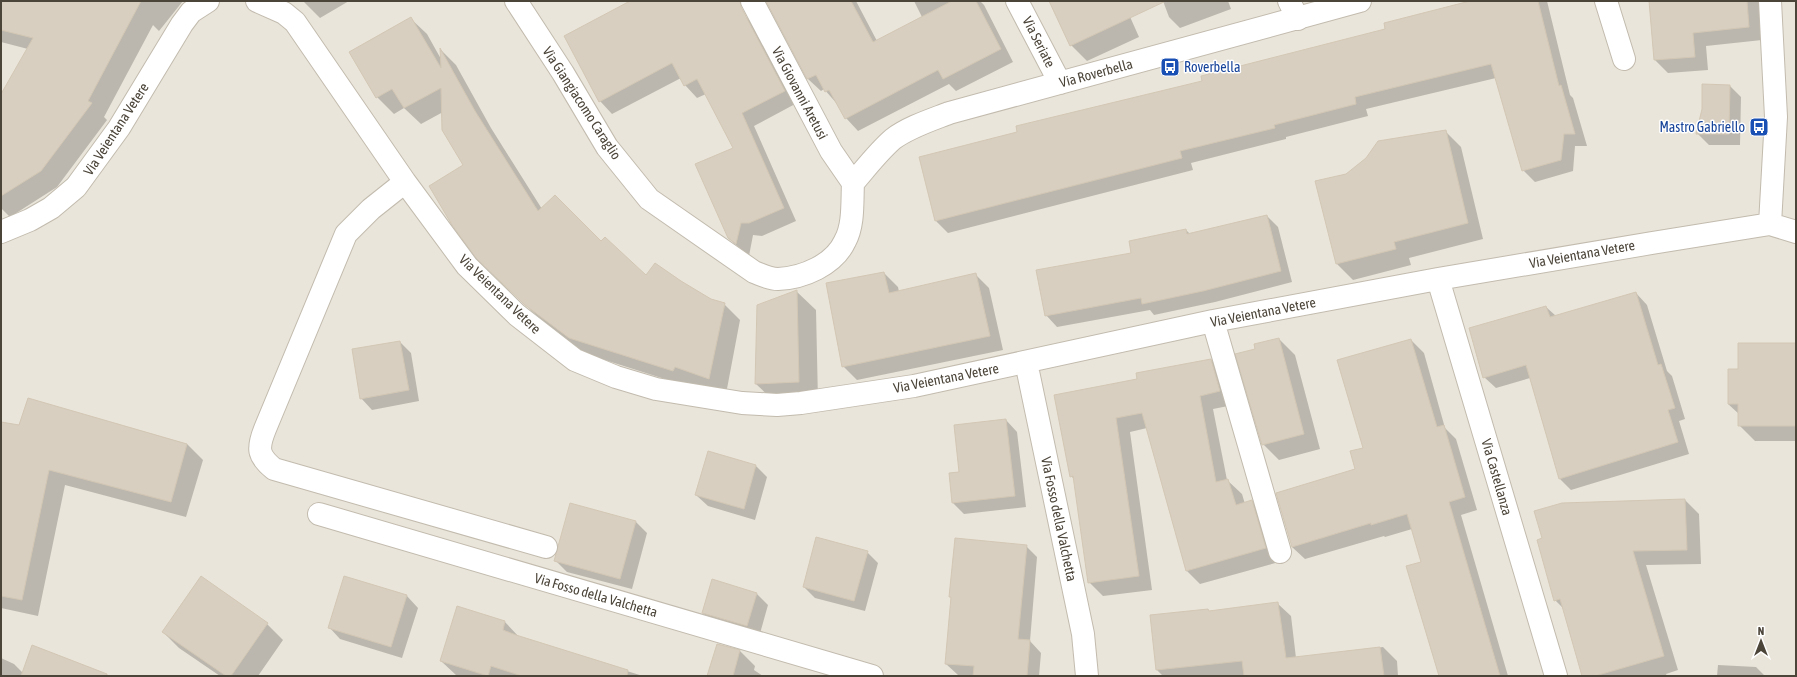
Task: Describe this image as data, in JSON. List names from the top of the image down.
{
  "streets": {
    "street": [
      "Via Seriate",
      "Via Roverbella",
      "Via Giovanni Aretusi",
      "Via Giangiacomo Caraglio",
      "Via Veientana Vetere",
      "Via Castellanza",
      "Via Fosso della Valchetta"
    ]
  },
  "crossings": [
    ["Via Seriate", "Via Roverbella"],
    ["Via Roverbella", "Via Giovanni Aretusi"],
    ["Via Roverbella", "Via Giangiacomo Caraglio"],
    ["Via Giovanni Aretusi", "Via Giangiacomo Caraglio"],
    ["Via Veientana Vetere", "Via Castellanza"],
    ["Via Veientana Vetere", "Via Fosso della Valchetta"]
  ],
  "places": {
    "bus stop": ["Roverbella", "Mastro Gabriello"]
  },
  "north": "top"
}
